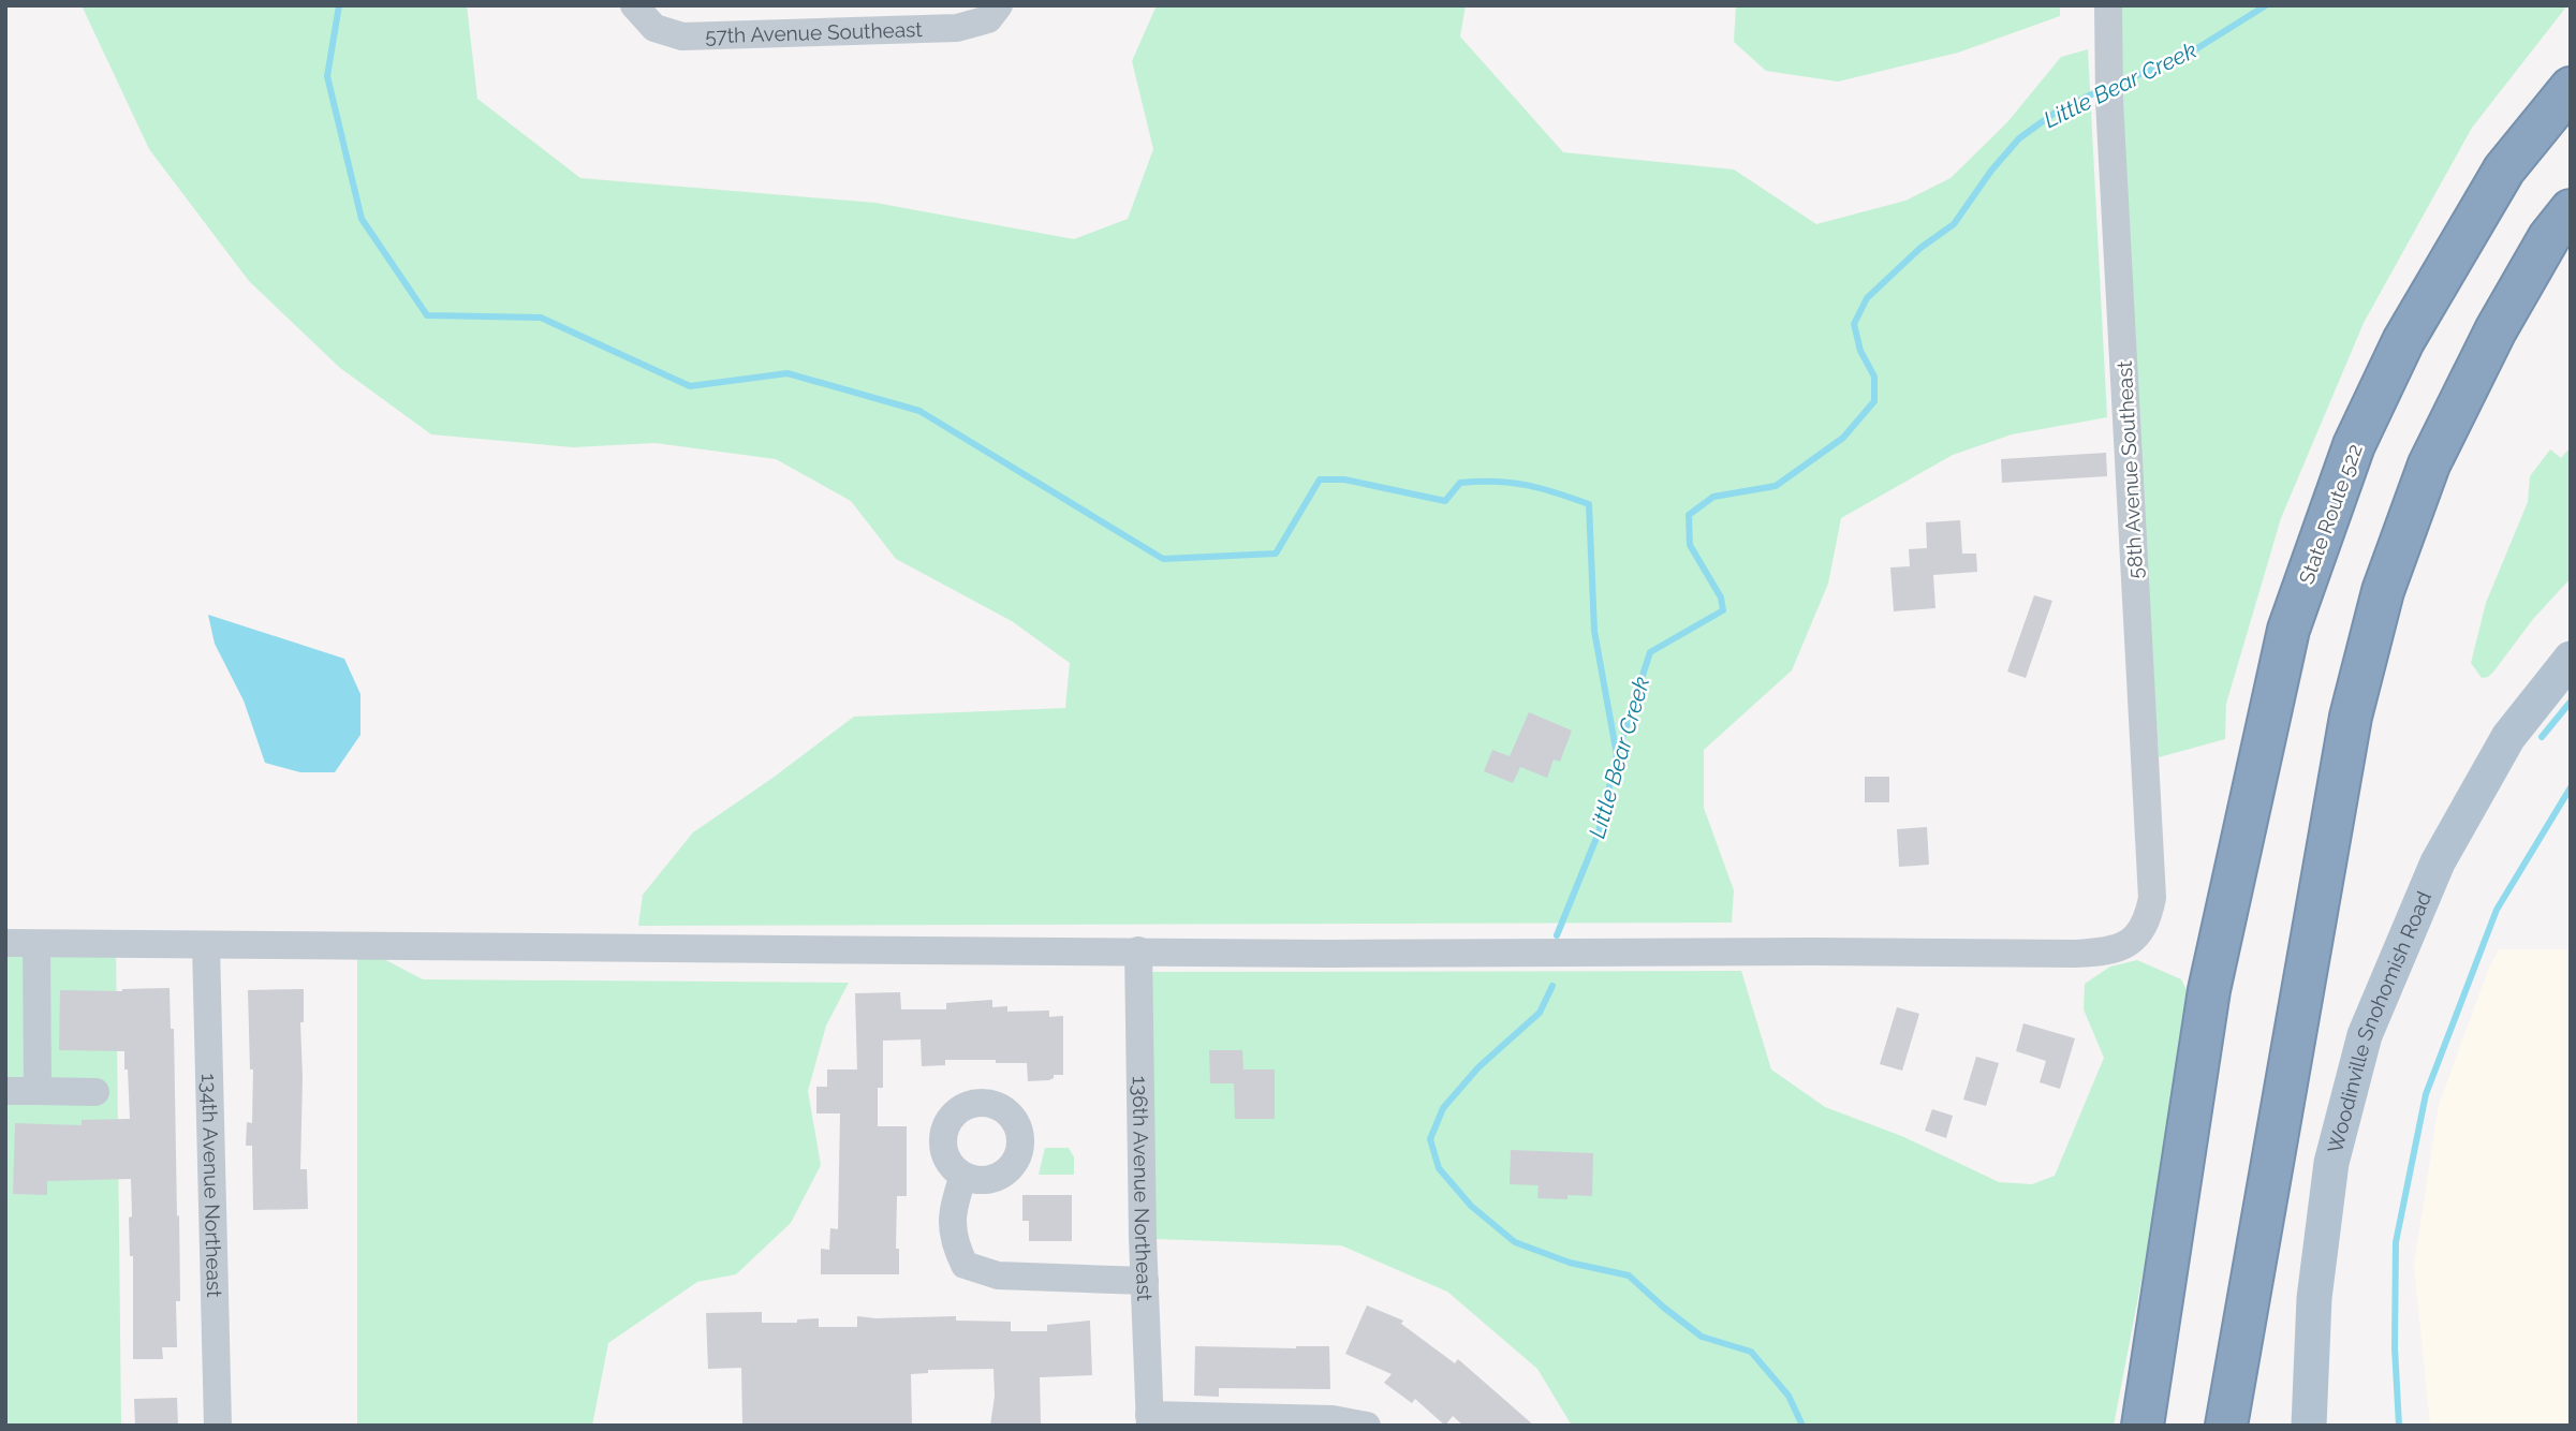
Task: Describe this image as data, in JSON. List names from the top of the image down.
{
  "streets": {
    "highway": ["State Route 522"],
    "main road": ["Woodinville Snohomish Road"],
    "street": [
      "57th Avenue Southeast",
      "58th Avenue Southeast",
      "134th Avenue Northeast",
      "136th Avenue Northeast"
    ]
  },
  "crossings": [
    ["58th Avenue Southeast", "136th Avenue Northeast"]
  ],
  "water": ["Little Bear Creek"]
}
